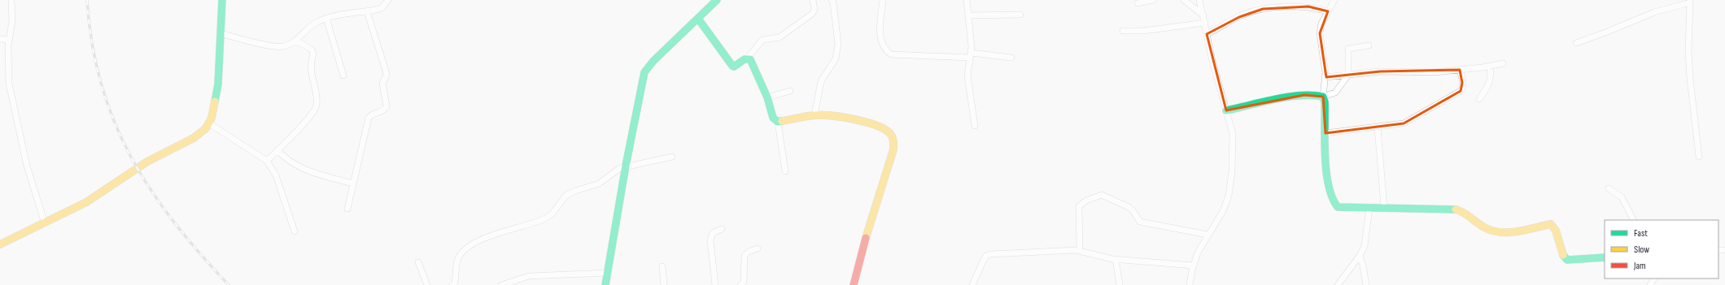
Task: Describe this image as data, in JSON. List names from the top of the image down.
{
  "legend": ["Fast", "Slow", "Jam"]
}
